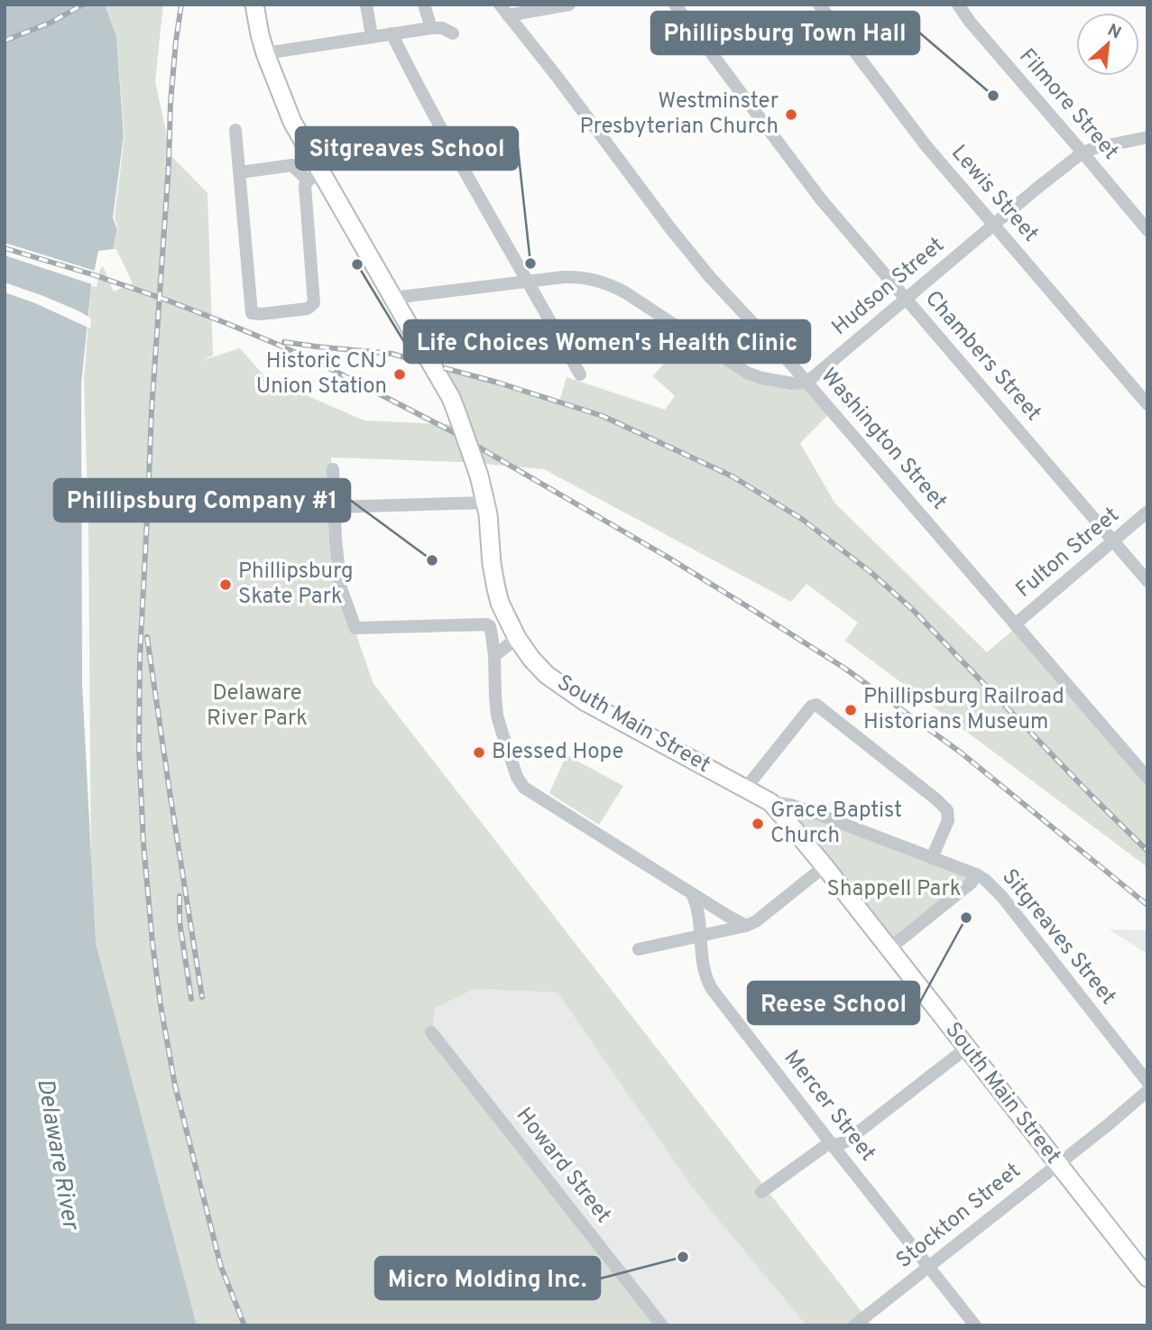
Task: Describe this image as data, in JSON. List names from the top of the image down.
{
  "streets": {
    "main road": ["South Main Street"],
    "street": [
      "Filmore Street",
      "Lewis Street",
      "Hudson Street",
      "Chambers Street",
      "Washington Street",
      "Fulton Street",
      "Sitgreaves Street",
      "Mercer Street",
      "Howard Street",
      "Stockton Street"
    ]
  },
  "crossings": [
    ["Filmore Street", "Hudson Street"],
    ["Lewis Street", "Hudson Street"],
    ["Hudson Street", "Chambers Street"],
    ["Hudson Street", "Washington Street"],
    ["Chambers Street", "Fulton Street"],
    ["Washington Street", "Fulton Street"],
    ["South Main Street", "Sitgreaves Street"],
    ["South Main Street", "Stockton Street"],
    ["Mercer Street", "Stockton Street"]
  ],
  "water": ["Delaware River"],
  "parks": ["Delaware River Park", "Shappell Park"],
  "places": [
    "Phillipsburg Town Hall",
    "Westminster Presbyterian Church",
    "Sitgreaves School",
    "Life Choices Women's Health Clinic",
    "Historic CNJ Union Station",
    "Phillipsburg Company #1",
    "Phillipsburg Skate Park",
    "Phillipsburg Railroad Historians Museum",
    "Blessed Hope",
    "Grace Baptist Church",
    "Reese School",
    "Micro Molding Inc."
  ],
  "north": "top right"
}
